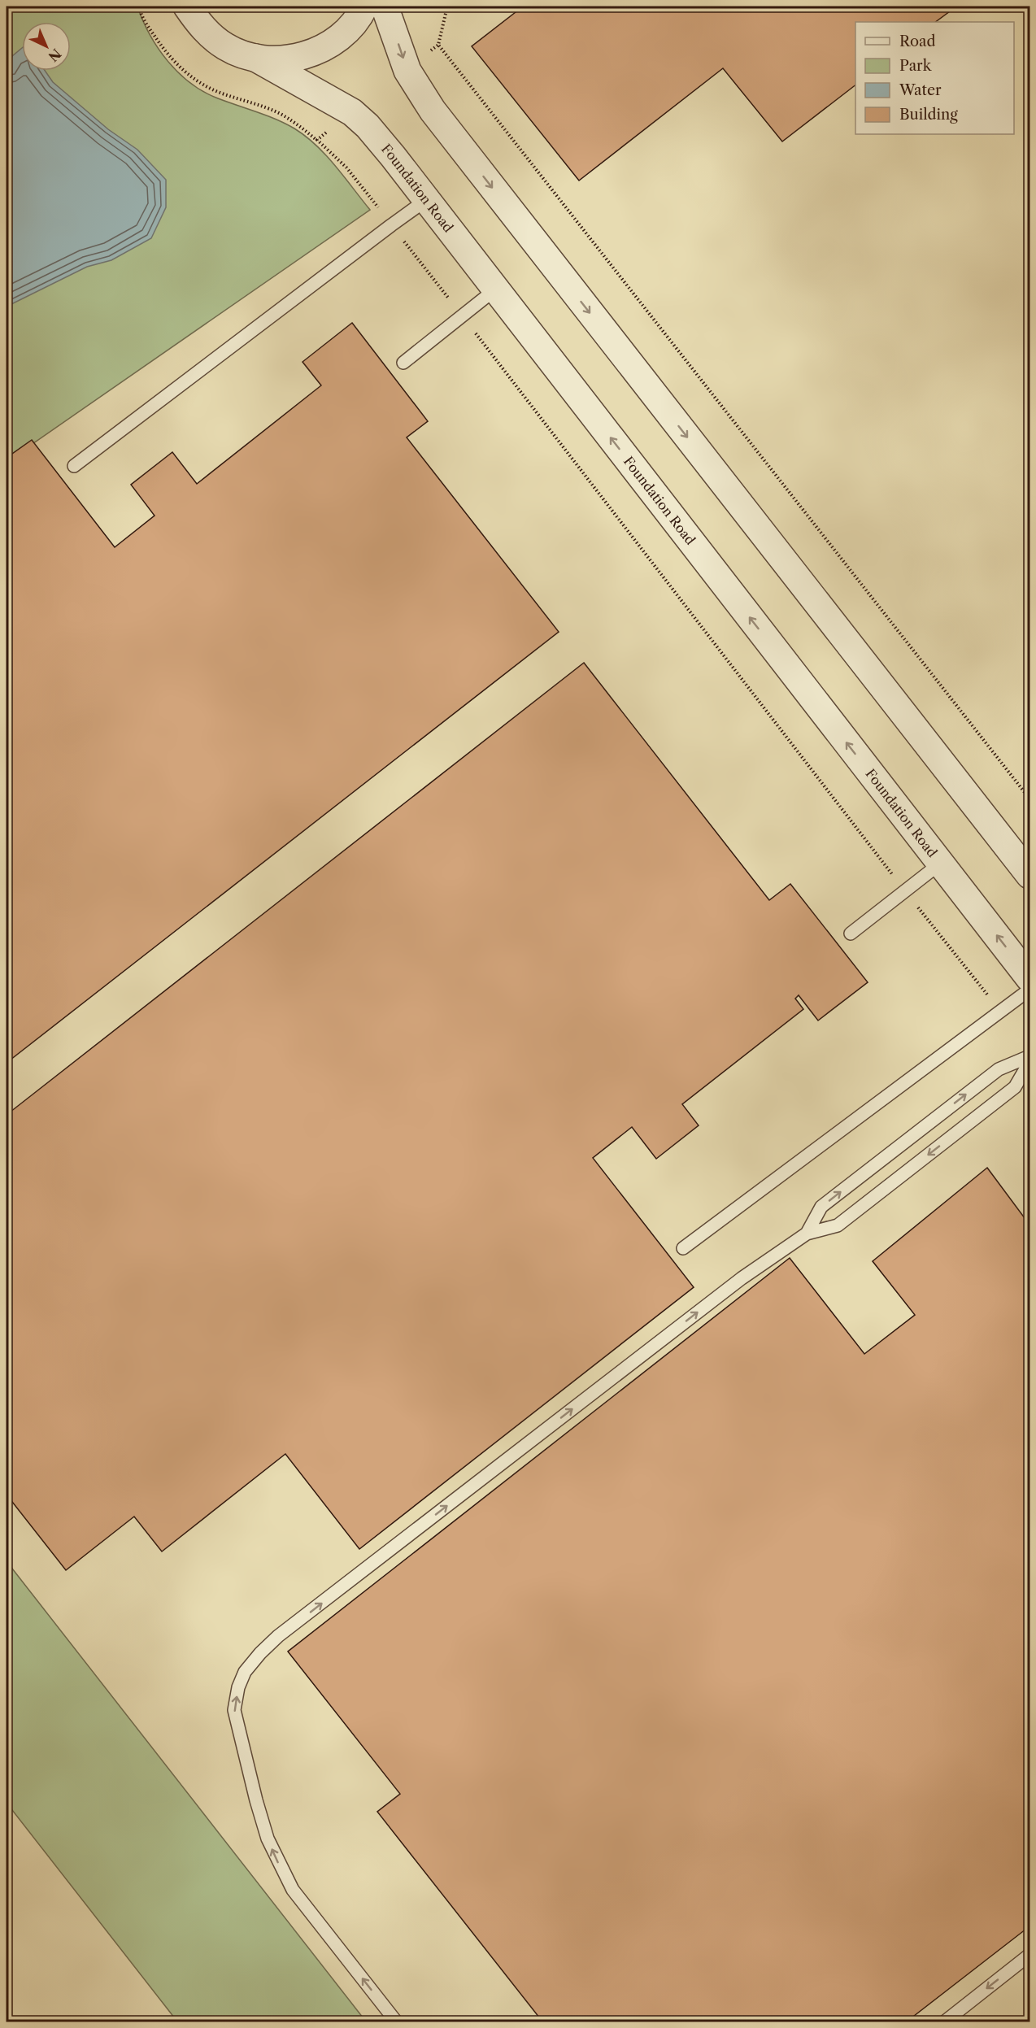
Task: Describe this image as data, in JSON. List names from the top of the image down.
{
  "streets": {
    "street": ["Foundation Road"]
  },
  "legend": [
    "Road",
    "Park",
    "Water",
    "Building"
  ],
  "north": "bottom right"
}
